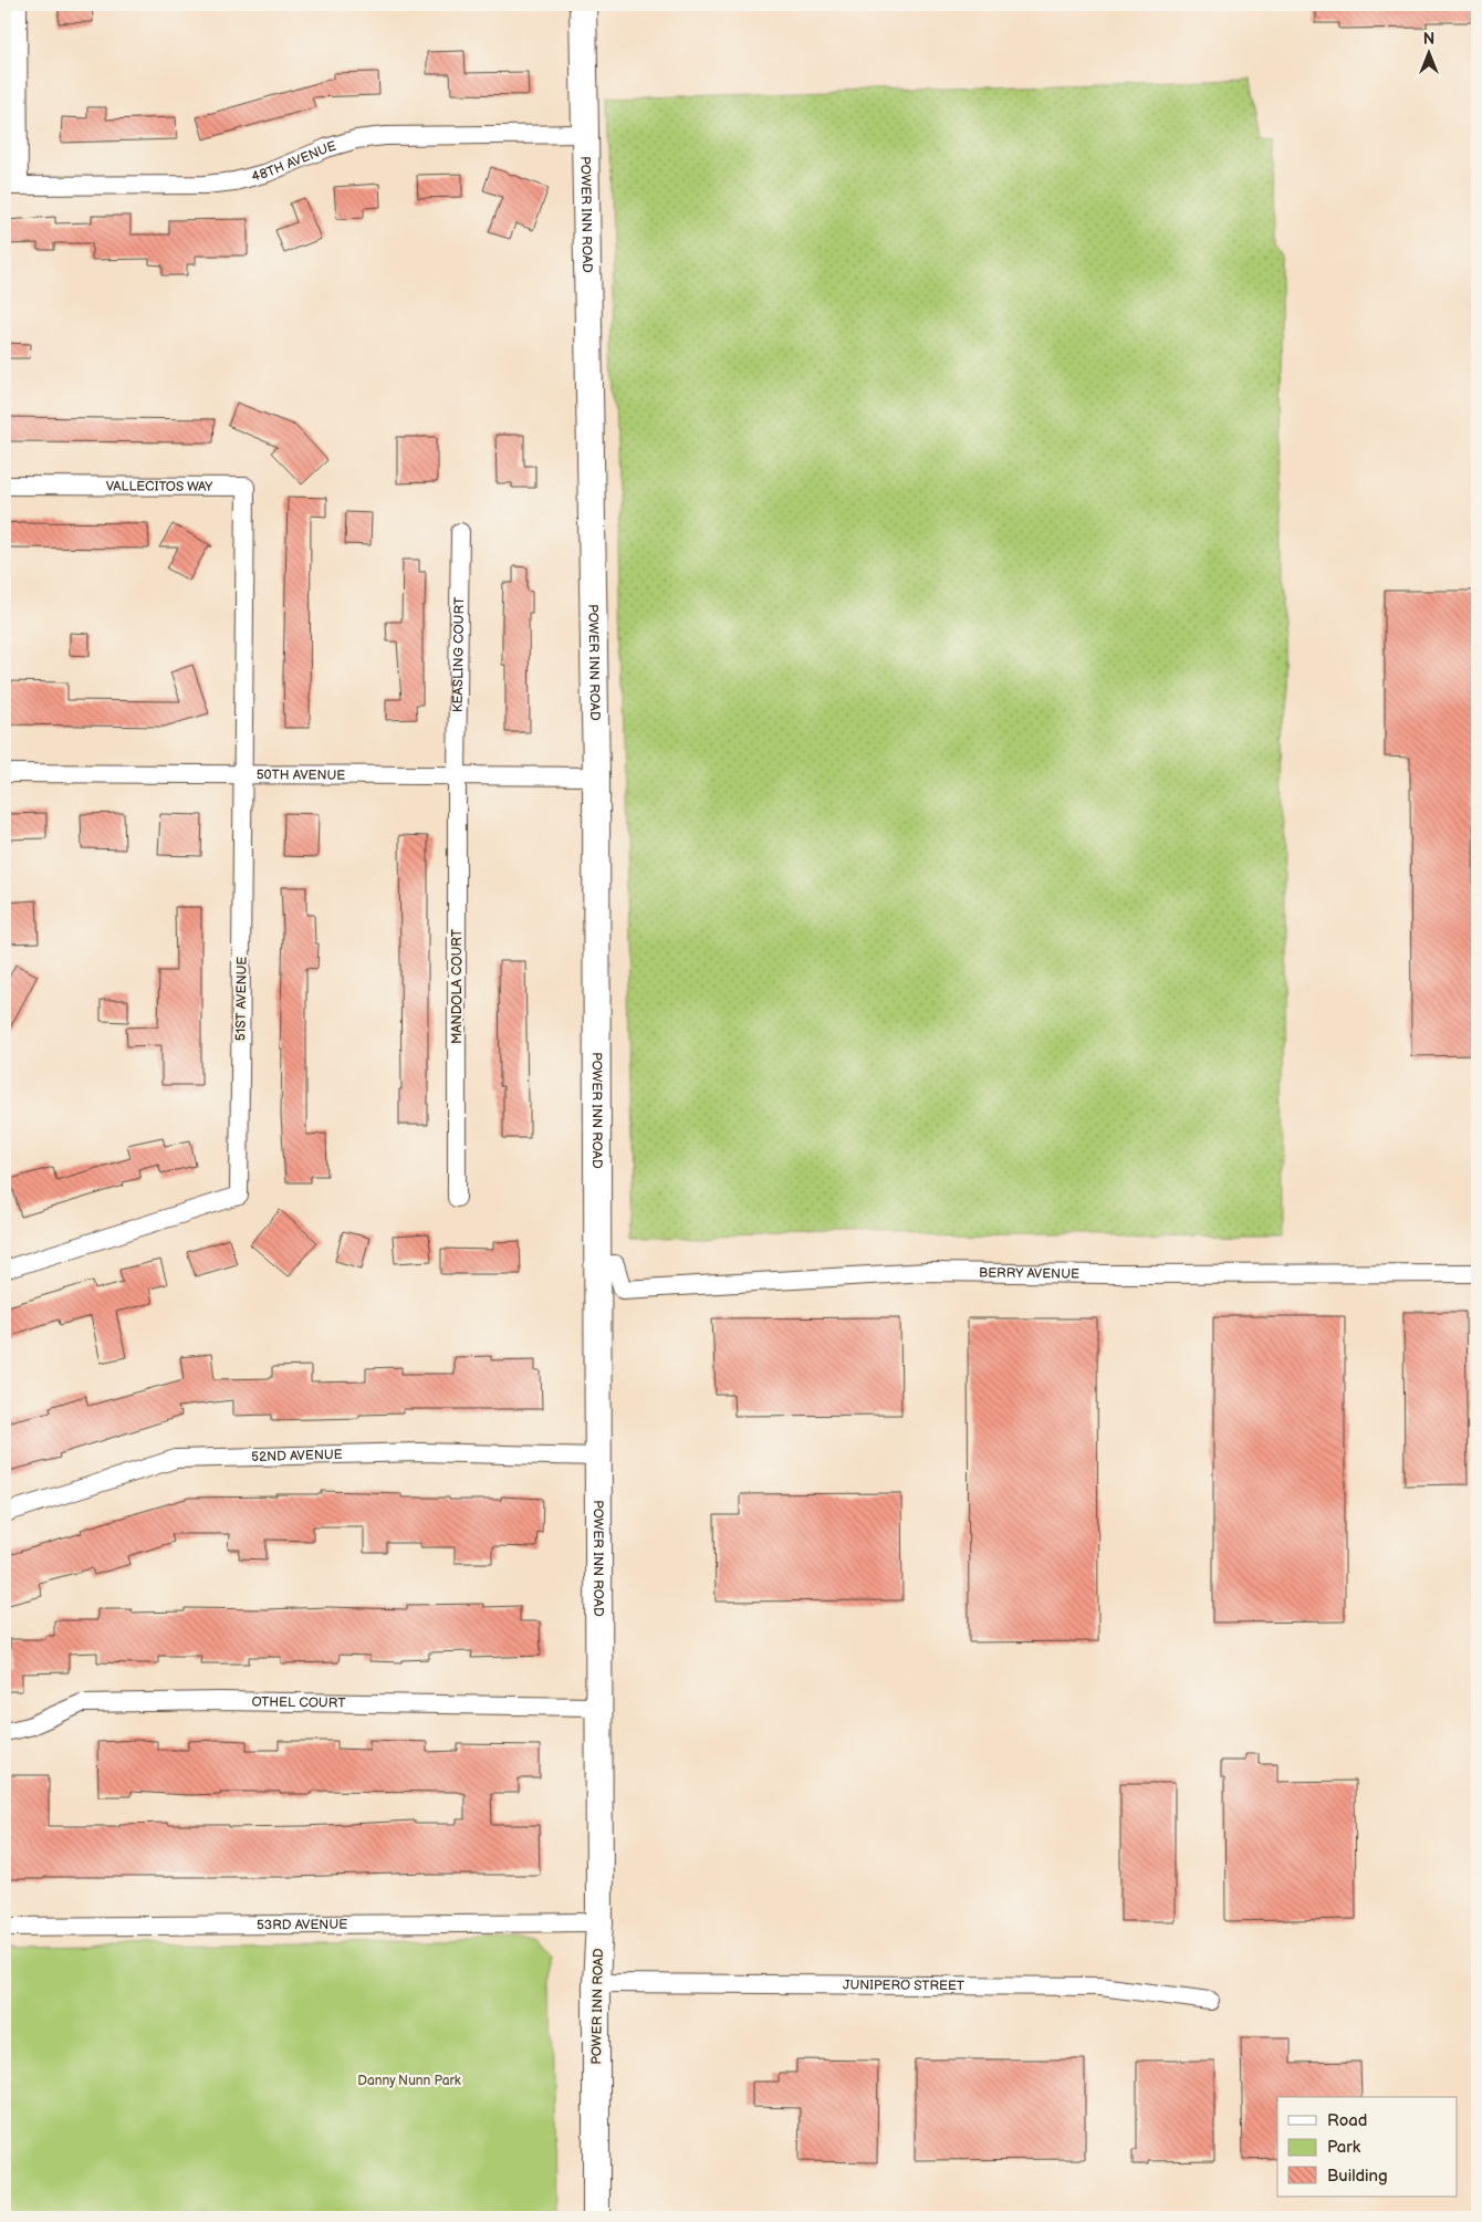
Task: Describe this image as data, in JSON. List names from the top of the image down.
{
  "streets": {
    "main road": ["POWER INN ROAD"],
    "street": [
      "48TH AVENUE",
      "VALLECITOS WAY",
      "KEASLING COURT",
      "50TH AVENUE",
      "MANDOLA COURT",
      "51ST AVENUE",
      "BERRY AVENUE",
      "52ND AVENUE",
      "OTHEL COURT",
      "53RD AVENUE",
      "JUNIPERO STREET"
    ]
  },
  "crossings": [
    ["48TH AVENUE", "POWER INN ROAD"],
    ["POWER INN ROAD", "50TH AVENUE"],
    ["POWER INN ROAD", "BERRY AVENUE"],
    ["POWER INN ROAD", "52ND AVENUE"],
    ["POWER INN ROAD", "OTHEL COURT"],
    ["POWER INN ROAD", "53RD AVENUE"],
    ["POWER INN ROAD", "JUNIPERO STREET"],
    ["VALLECITOS WAY", "51ST AVENUE"],
    ["KEASLING COURT", "50TH AVENUE"],
    ["KEASLING COURT", "MANDOLA COURT"],
    ["50TH AVENUE", "MANDOLA COURT"],
    ["50TH AVENUE", "51ST AVENUE"]
  ],
  "parks": ["Danny Nunn Park"],
  "legend": ["Road", "Park", "Building"],
  "north": "top"
}
